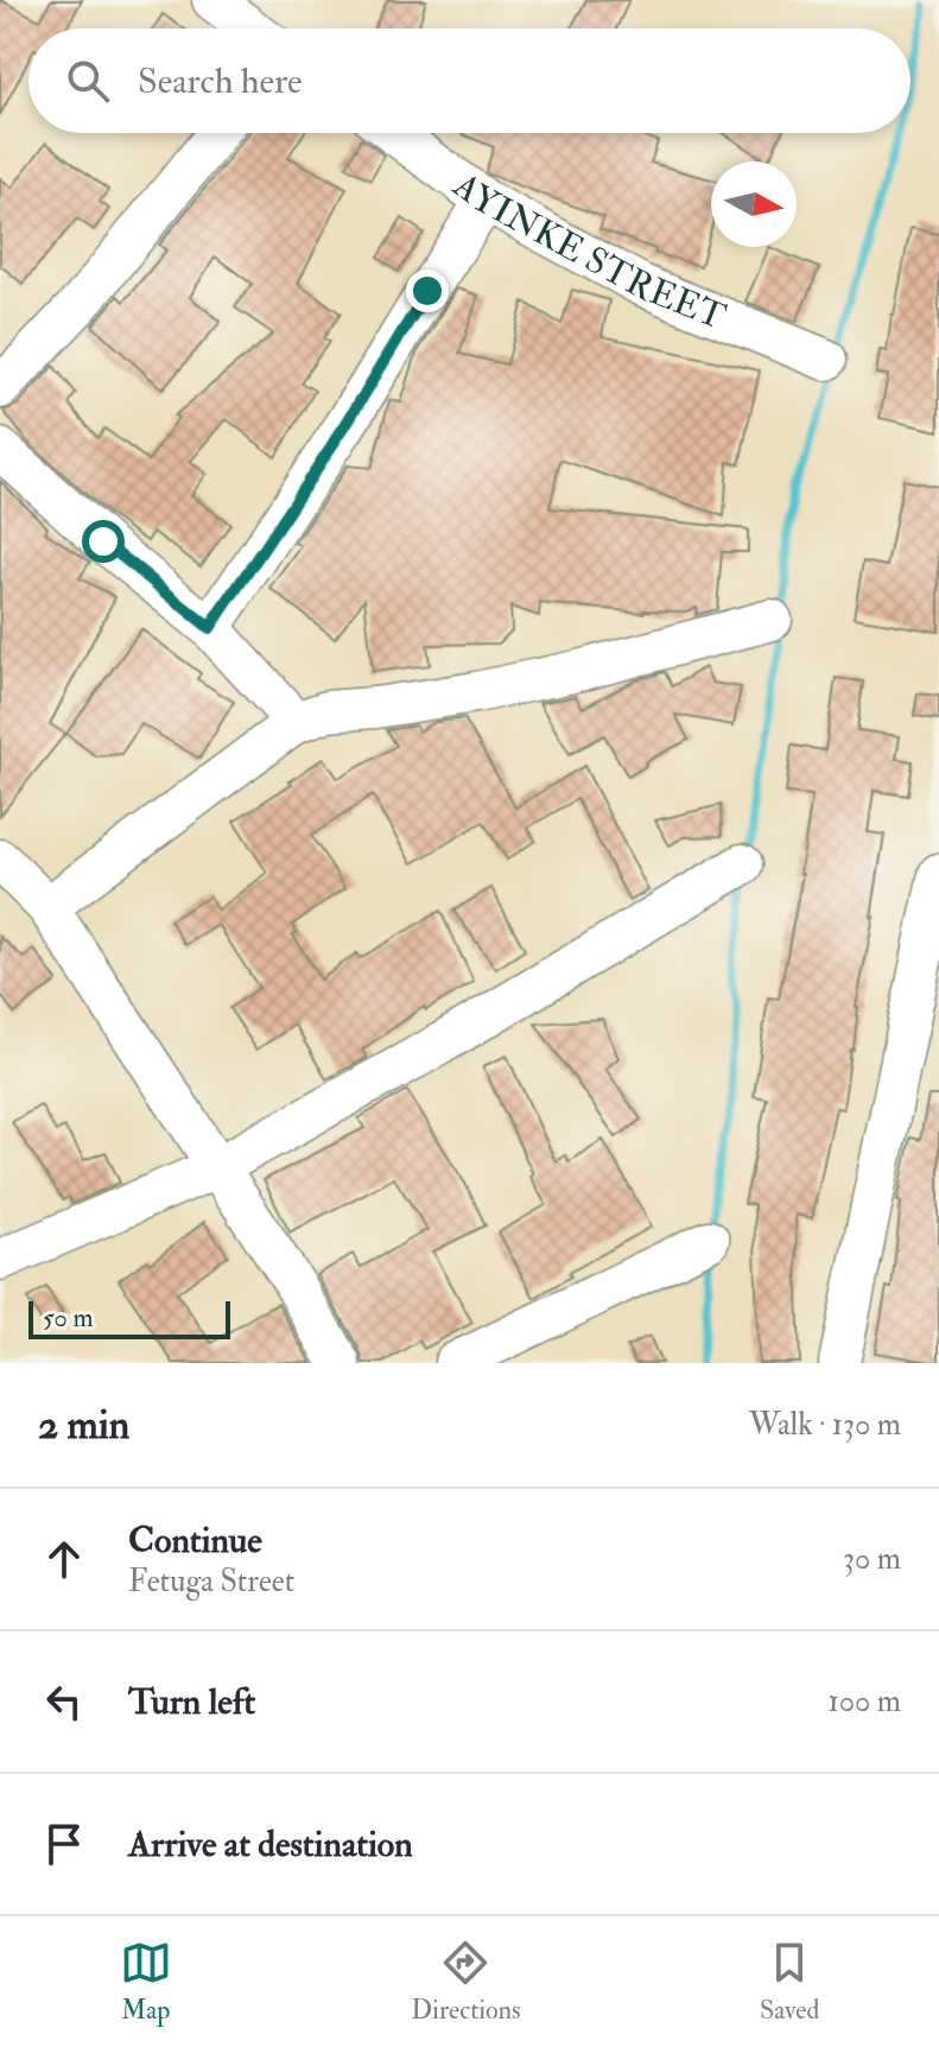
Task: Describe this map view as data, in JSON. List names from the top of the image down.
{
  "streets": {
    "street": ["AYINKE STREET"]
  },
  "scale_bar": "50 m",
  "north": "right",
  "page": {
    "search": "Search here",
    "scale": "50 m",
    "heading": ["2 min", "Walk · 130 m"],
    "list": [
      ["Continue", "Fetuga Street", "30 m"],
      ["Turn left", "100 m"],
      "Arrive at destination"
    ],
    "nav": ["Map", "Directions", "Saved"]
  }
}
